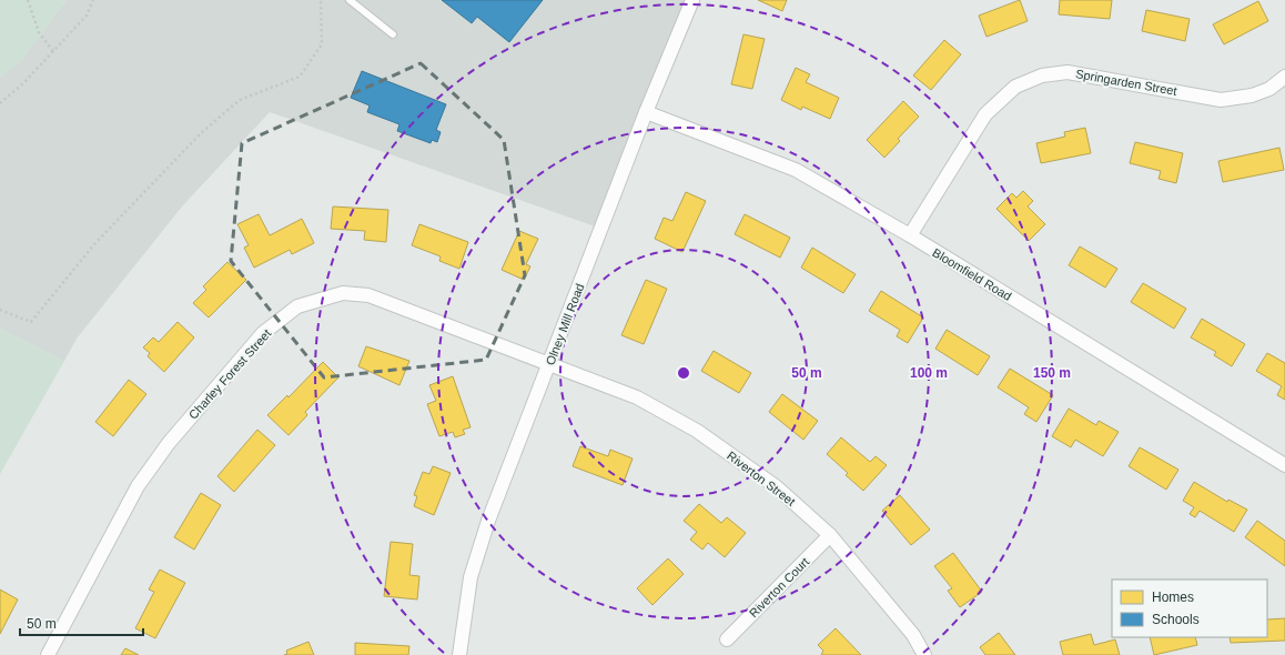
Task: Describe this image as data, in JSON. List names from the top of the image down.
{
  "streets": {
    "street": [
      "Springarden Street",
      "Bloomfield Road",
      "Olney Mill Road",
      "Charley Forest Street",
      "Riverton Street",
      "Riverton Court"
    ]
  },
  "crossings": [
    ["Springarden Street", "Bloomfield Road"],
    ["Bloomfield Road", "Olney Mill Road"],
    ["Olney Mill Road", "Charley Forest Street"],
    ["Olney Mill Road", "Riverton Street"],
    ["Charley Forest Street", "Riverton Street"],
    ["Riverton Street", "Riverton Court"]
  ],
  "legend": ["Homes", "Schools"],
  "scale_bar": "50 m",
  "rings": ["50 m", "100 m", "150 m"]
}
